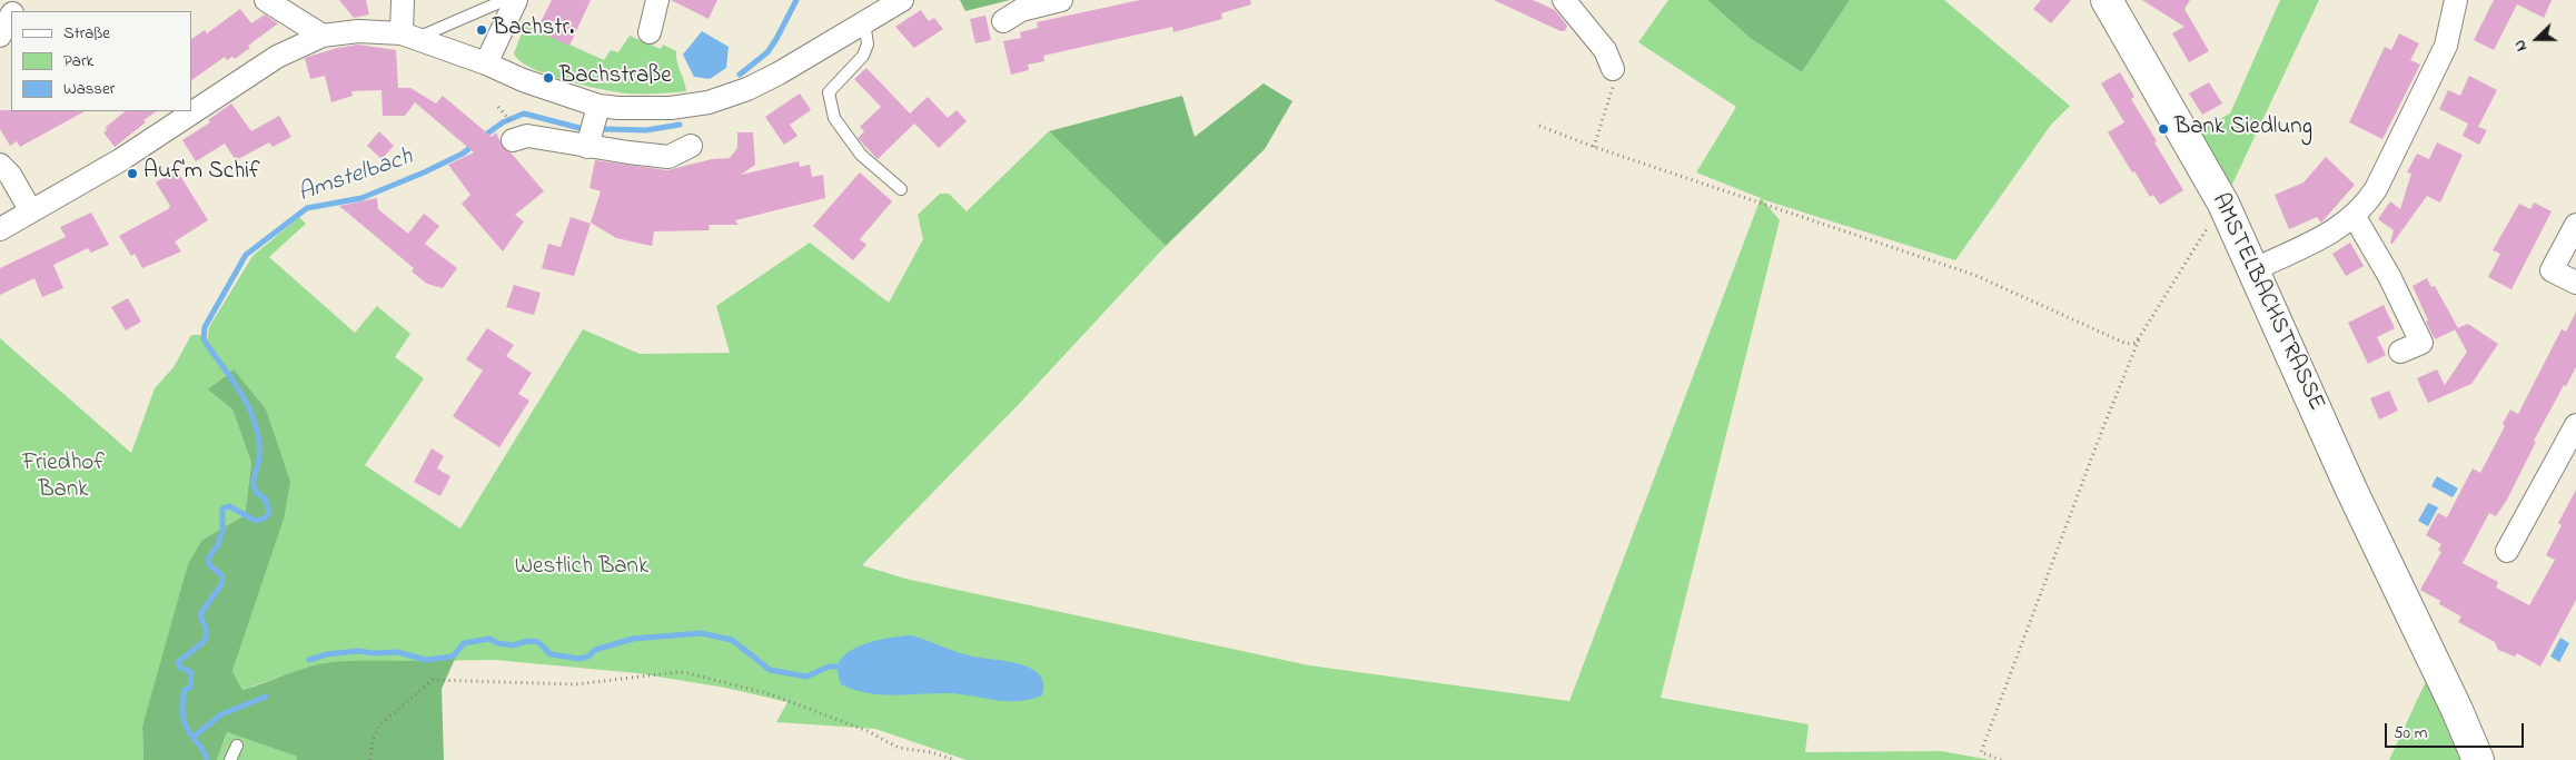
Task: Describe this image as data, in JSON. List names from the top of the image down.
{
  "streets": {
    "street": ["AMSTELBACHSTRASSE"]
  },
  "water": ["Amstelbach"],
  "parks": ["Friedhof Bank", "Westlich Bank"],
  "places": [
    "Bachstr.",
    "Bachstraße",
    "Bank Siedlung",
    "Auf'm Schif"
  ],
  "legend": ["Straße", "Park", "Wasser"],
  "scale_bar": "50 m",
  "north": "left"
}
